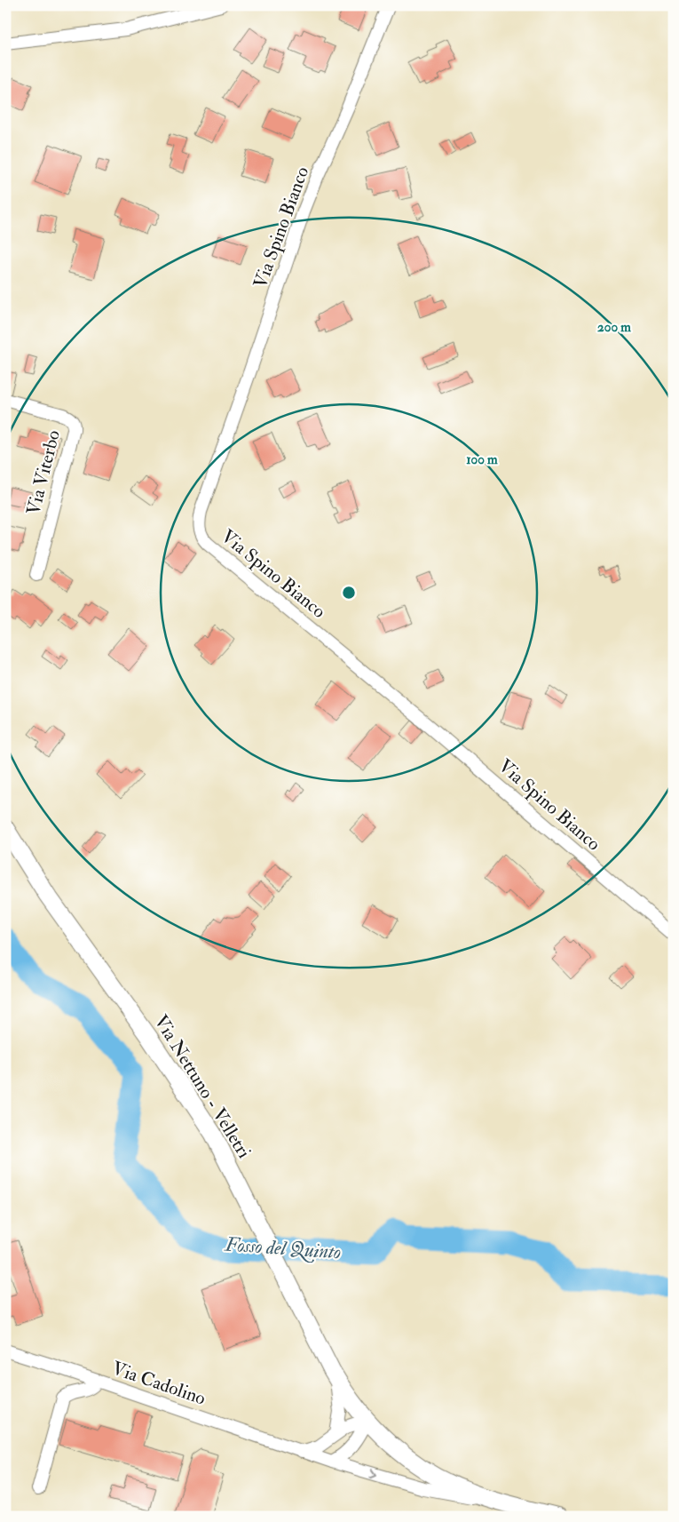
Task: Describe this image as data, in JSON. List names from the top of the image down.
{
  "streets": {
    "main road": ["Via Nettuno - Velletri"],
    "street": ["Via Spino Bianco", "Via Viterbo", "Via Cadolino"]
  },
  "crossings": [
    ["Via Nettuno - Velletri", "Via Cadolino"]
  ],
  "water": ["Fosso del Quinto"],
  "rings": ["200 m", "100 m"]
}
